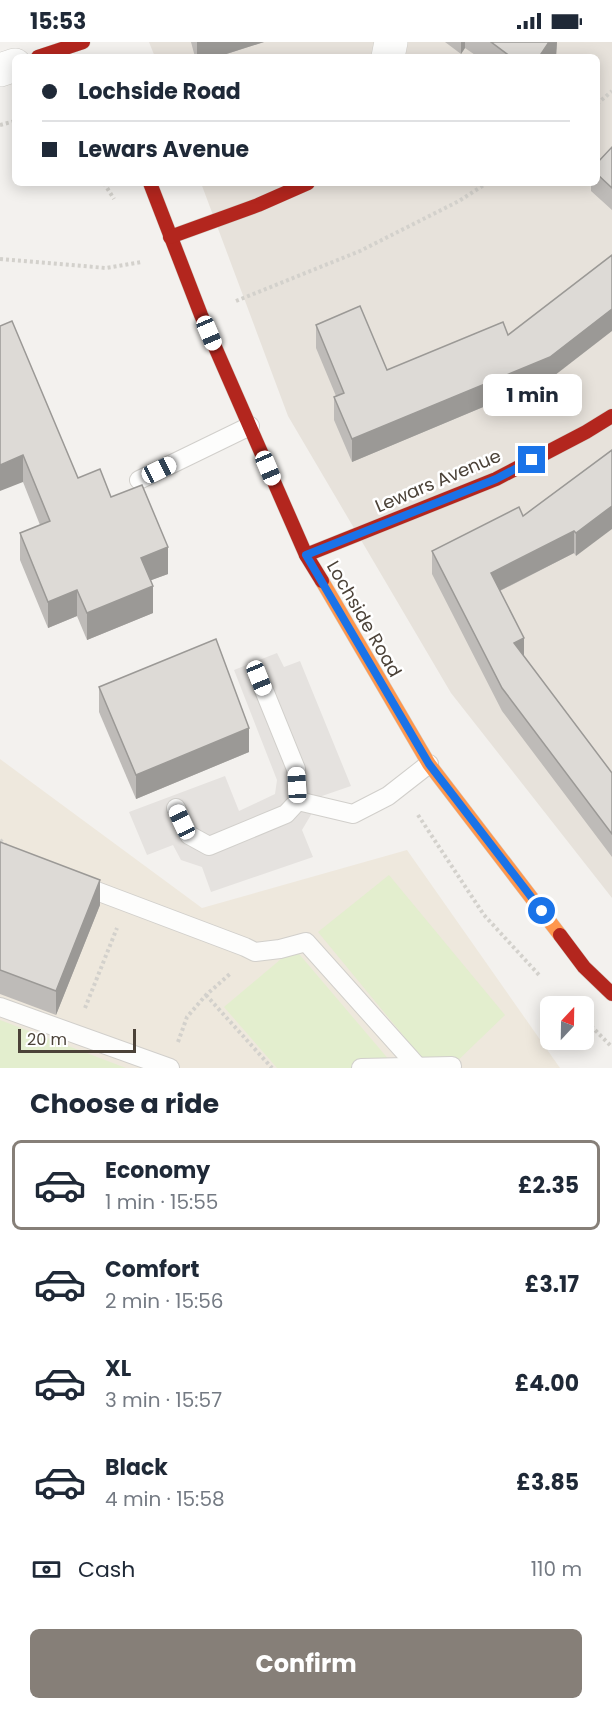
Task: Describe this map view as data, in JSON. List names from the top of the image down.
{
  "streets": {
    "street": ["Lewars Avenue", "Lochside Road"]
  },
  "crossings": [
    ["Lewars Avenue", "Lochside Road"]
  ],
  "scale_bar": "20 m",
  "north": "top",
  "page": {
    "status": "15:53",
    "banner": ["Lochside Road", "Lewars Avenue"],
    "bubble": "1 min",
    "scale": "20 m",
    "heading": "Choose a ride",
    "list": [
      {
        "name": "Economy",
        "note": "1 min · 15:55",
        "value": "£2.35"
      },
      {
        "name": "Comfort",
        "note": "2 min · 15:56",
        "value": "£3.17"
      },
      {
        "name": "XL",
        "note": "3 min · 15:57",
        "value": "£4.00"
      },
      {
        "name": "Black",
        "note": "4 min · 15:58",
        "value": "£3.85"
      }
    ],
    "pay": ["Cash", "110 m"],
    "buttons": "Confirm"
  }
}
